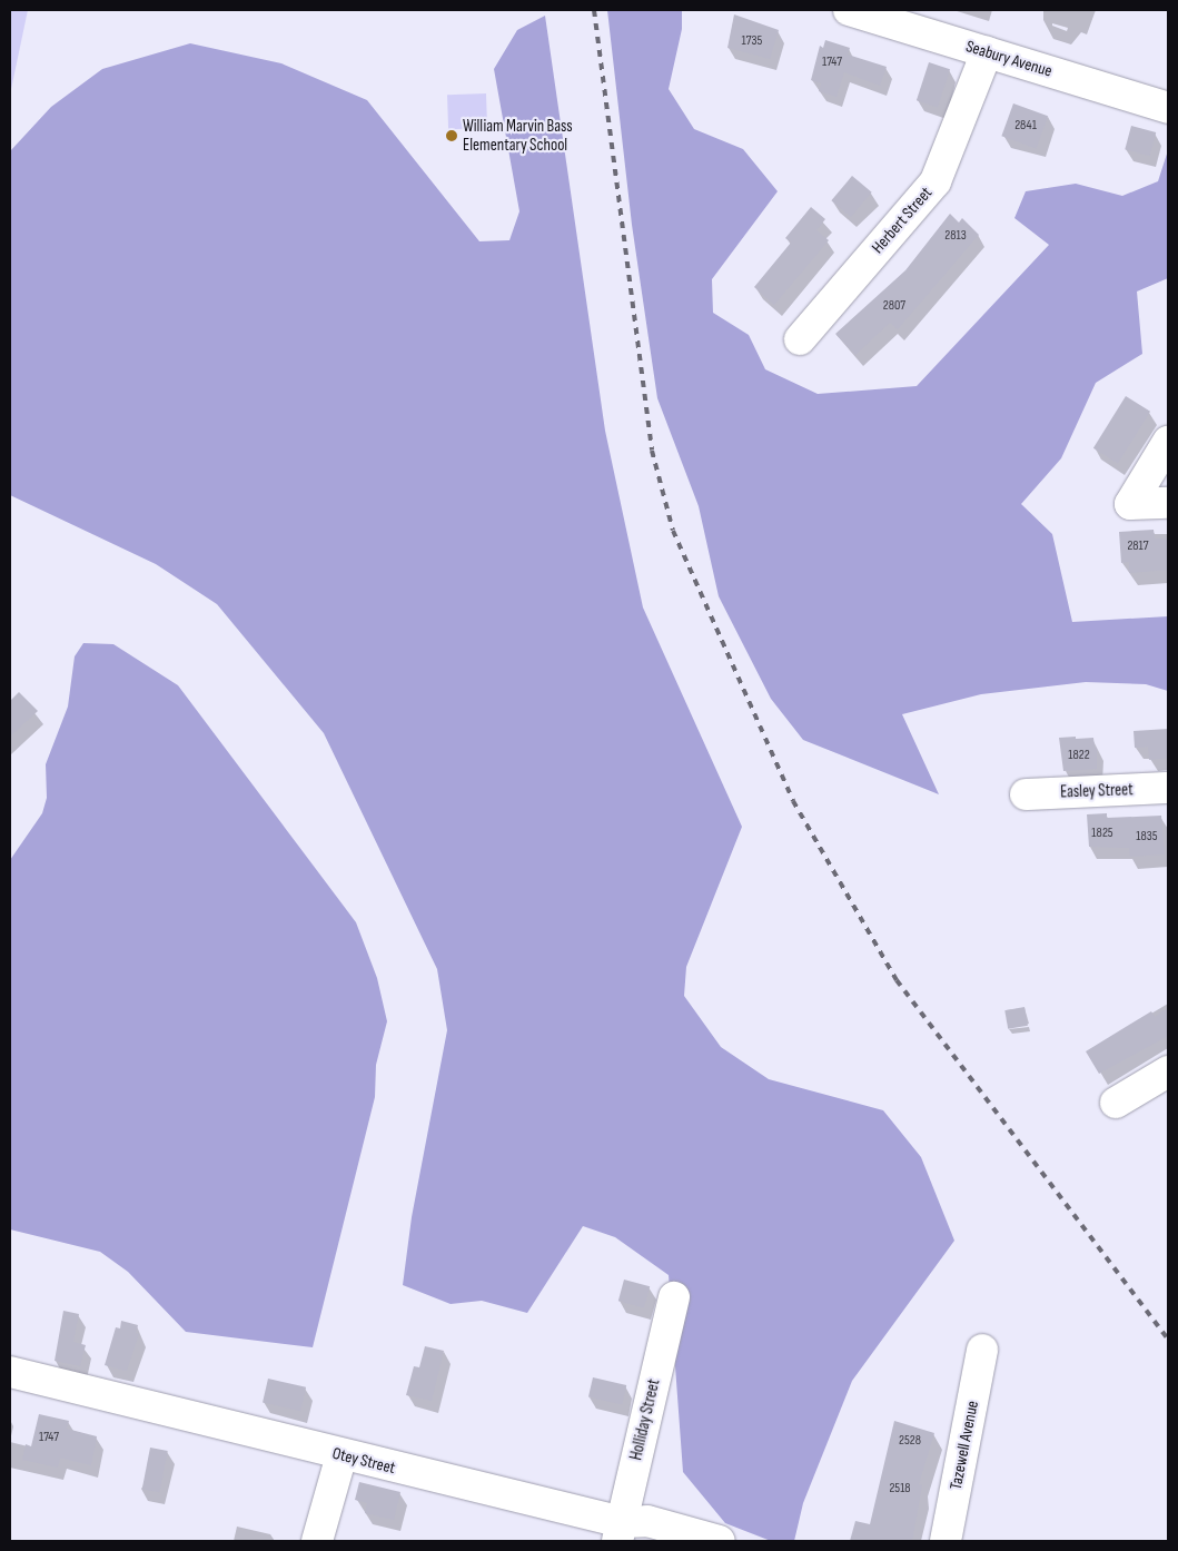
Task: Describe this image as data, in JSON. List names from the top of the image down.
{
  "streets": {
    "street": [
      "Seabury Avenue",
      "Herbert Street",
      "Easley Street",
      "Holliday Street",
      "Tazewell Avenue",
      "Otey Street"
    ]
  },
  "crossings": [
    ["Seabury Avenue", "Herbert Street"],
    ["Holliday Street", "Otey Street"]
  ],
  "places": ["William Marvin Bass Elementary School"],
  "house_numbers": [
    "1735",
    "1747",
    "2841",
    "2813",
    "2807",
    "2817",
    "1822",
    "1825",
    "1835",
    "1747",
    "2528",
    "2518"
  ]
}
